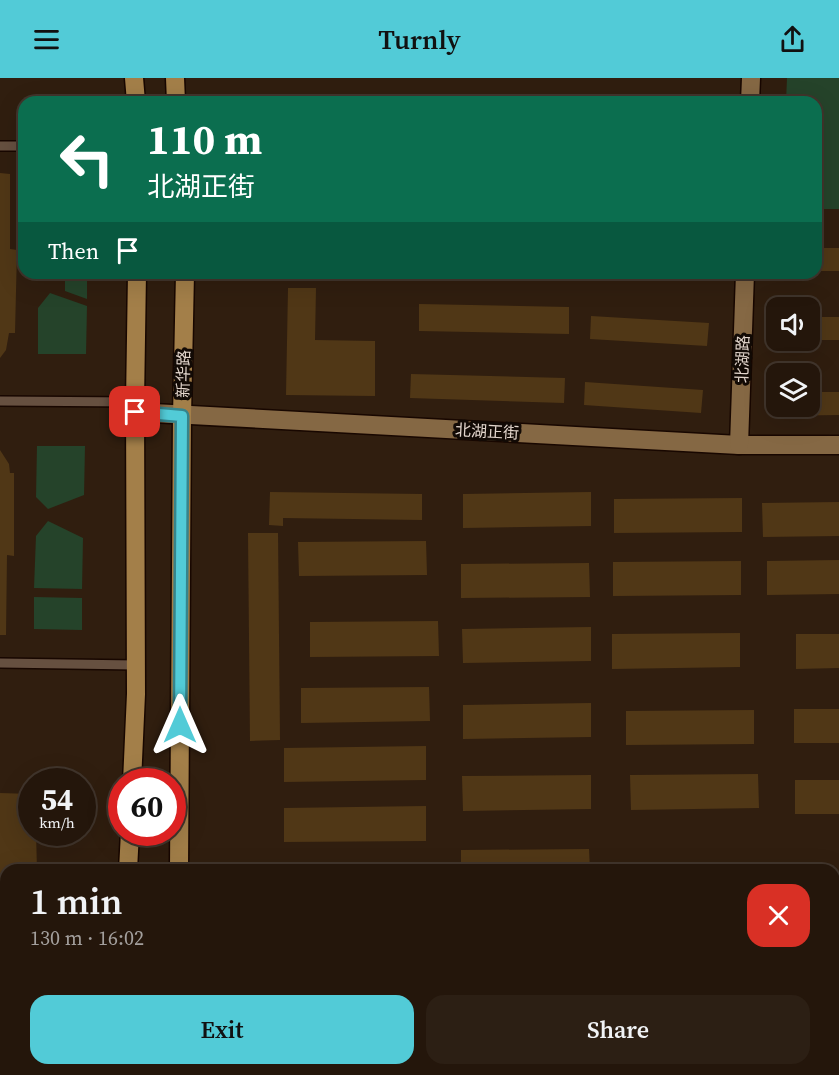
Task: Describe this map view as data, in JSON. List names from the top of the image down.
{
  "streets": {
    "main road": ["新华路"],
    "street": ["北湖路", "北湖正街"]
  },
  "crossings": [
    ["北湖路", "北湖正街"],
    ["新华路", "北湖正街"]
  ],
  "page": {
    "header": "Turnly",
    "turn": ["110 m", "北湖正街"],
    "then": "Then",
    "speed": "54 km/h",
    "limit": "60",
    "heading": ["1 min", "130 m · 16:02"],
    "buttons": ["Exit", "Share"]
  }
}
